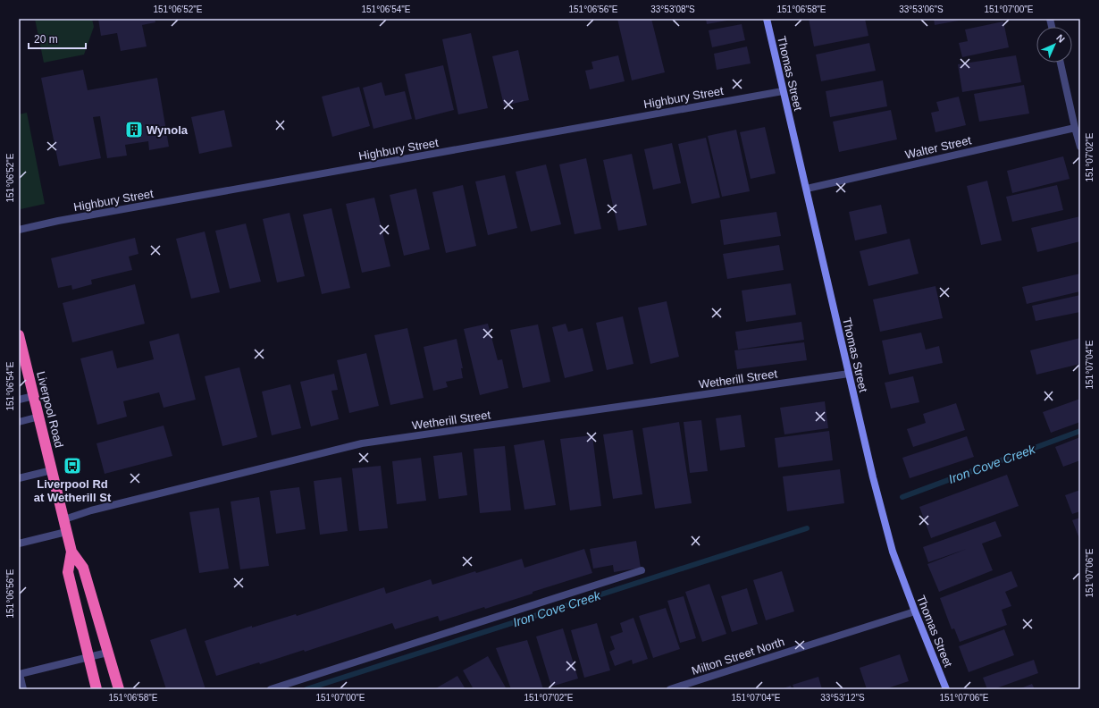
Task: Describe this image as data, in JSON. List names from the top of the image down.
{
  "streets": {
    "highway": ["Liverpool Road"],
    "main road": ["Thomas Street"],
    "street": [
      "Highbury Street",
      "Walter Street",
      "Wetherill Street",
      "Milton Street North"
    ]
  },
  "crossings": [
    ["Thomas Street", "Highbury Street"],
    ["Thomas Street", "Walter Street"],
    ["Thomas Street", "Wetherill Street"],
    ["Thomas Street", "Milton Street North"],
    ["Wetherill Street", "Liverpool Road"]
  ],
  "water": ["Iron Cove Creek"],
  "places": {
    "building": ["Wynola"],
    "bus stop": ["Liverpool Rd at Wetherill St"]
  },
  "scale_bar": "20 m",
  "north": "top right",
  "coordinates": [
    "151°06'52\"E",
    "151°06'54\"E",
    "151°06'56\"E",
    "33°53'08\"S",
    "151°06'58\"E",
    "33°53'06\"S",
    "151°07'00\"E",
    "151°07'02\"E",
    "151°07'04\"E",
    "151°07'06\"E",
    "33°53'12\"S"
  ]
}
